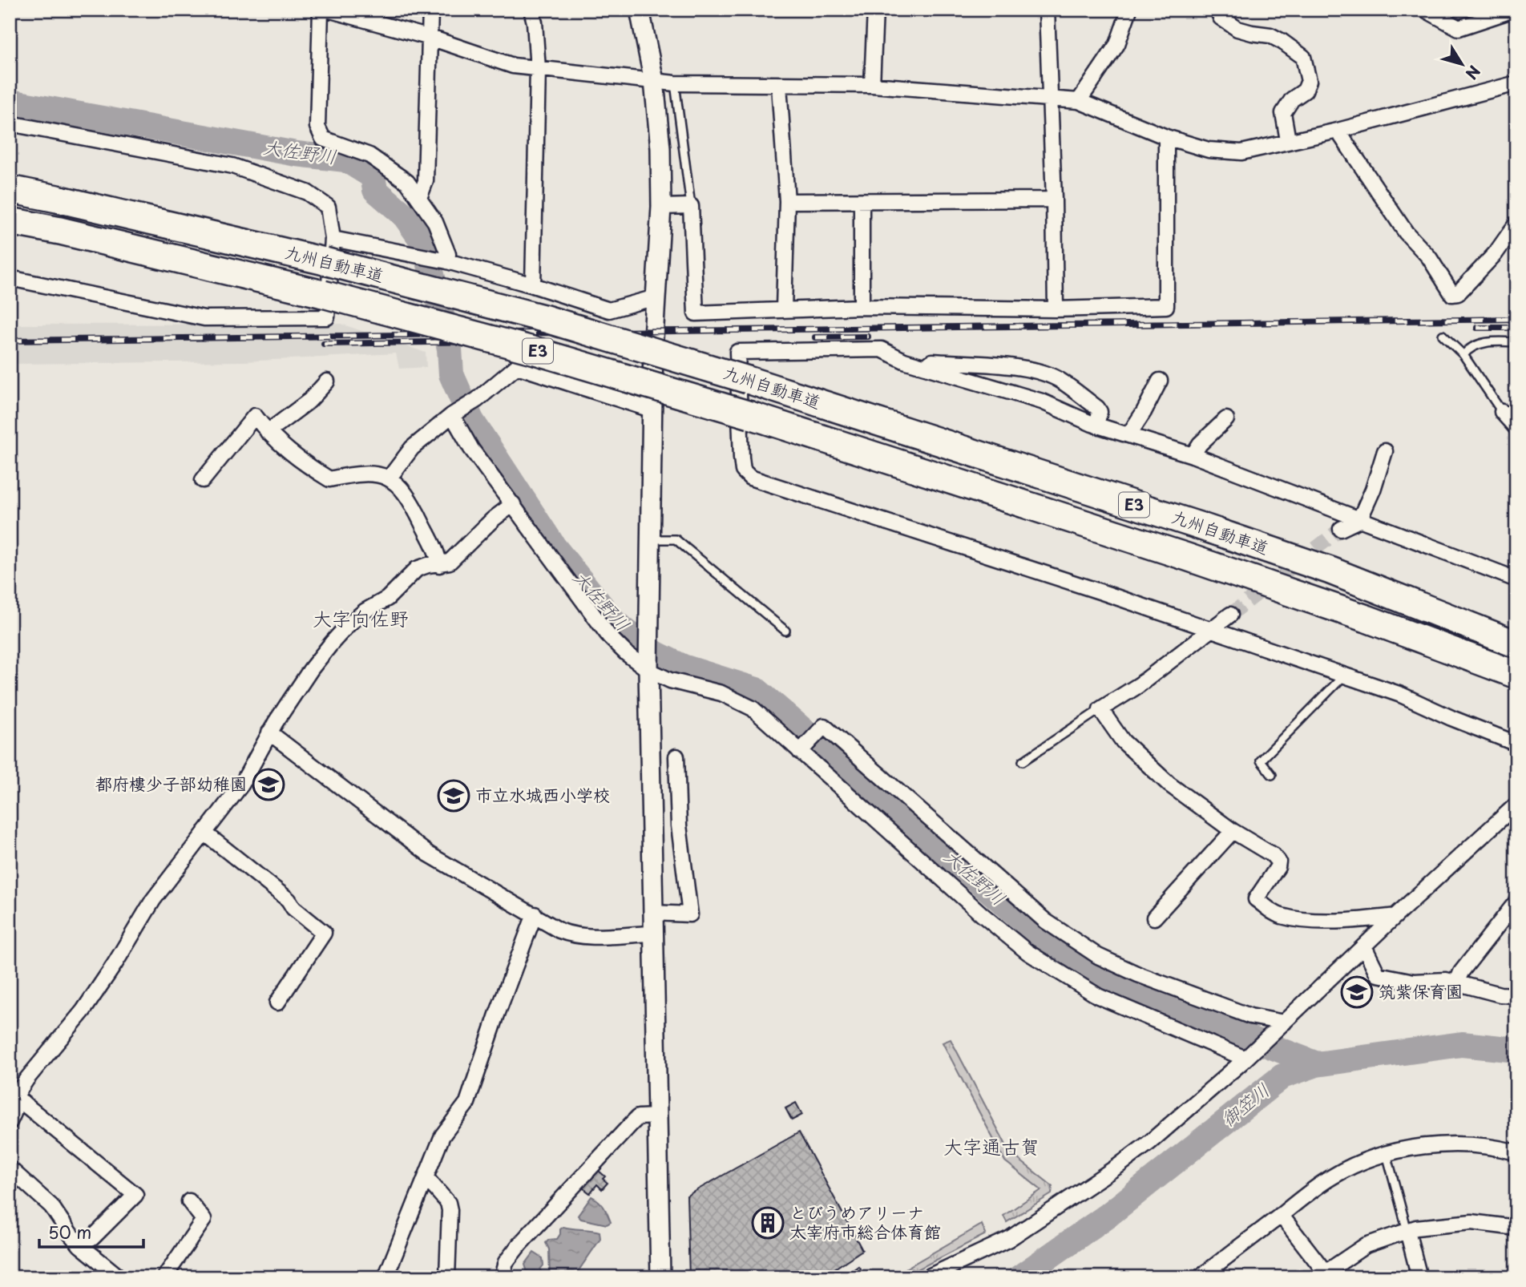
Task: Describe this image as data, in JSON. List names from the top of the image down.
{
  "streets": {
    "highway": ["九州自動車道", "E3"]
  },
  "districts": ["大字向佐野", "大字通古賀"],
  "water": ["大佐野川", "御笠川"],
  "places": {
    "school or university": ["都府樓少子部幼稚園", "市立水城西小学校", "筑紫保育園"],
    "building": ["とびうめアリーナ 太宰府市総合体育館"]
  },
  "scale_bar": "50 m",
  "north": "bottom right"
}
